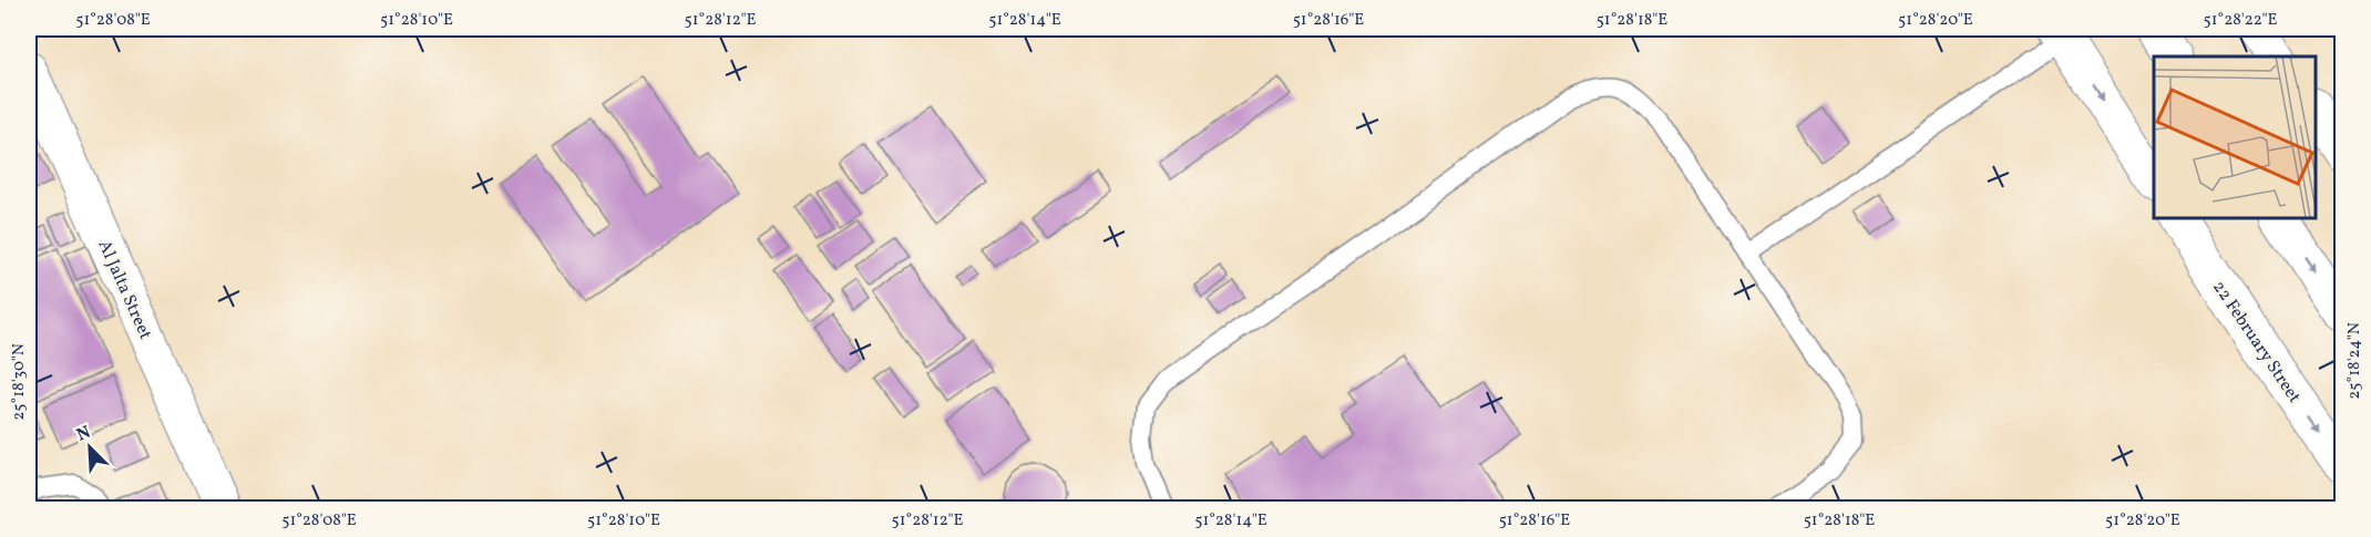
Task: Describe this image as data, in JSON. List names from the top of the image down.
{
  "streets": {
    "main road": ["22 February Street"],
    "street": ["Al Jalta Street"]
  },
  "north": "top left",
  "coordinates": [
    "51°28'08\"E",
    "51°28'10\"E",
    "51°28'12\"E",
    "51°28'14\"E",
    "51°28'16\"E",
    "51°28'18\"E",
    "51°28'20\"E",
    "51°28'22\"E",
    "25°18'24\"N",
    "25°18'30\"N"
  ]
}
